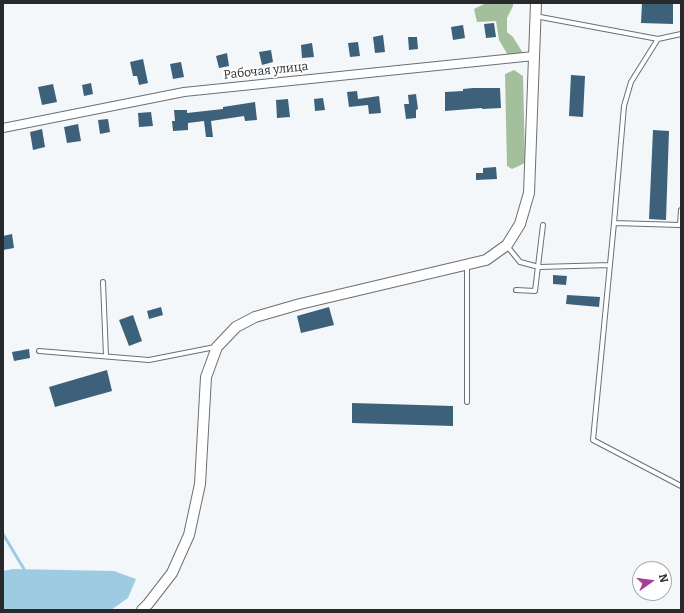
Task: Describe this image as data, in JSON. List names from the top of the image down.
{
  "streets": {
    "street": ["Рабочая улица"]
  },
  "north": "right"
}
